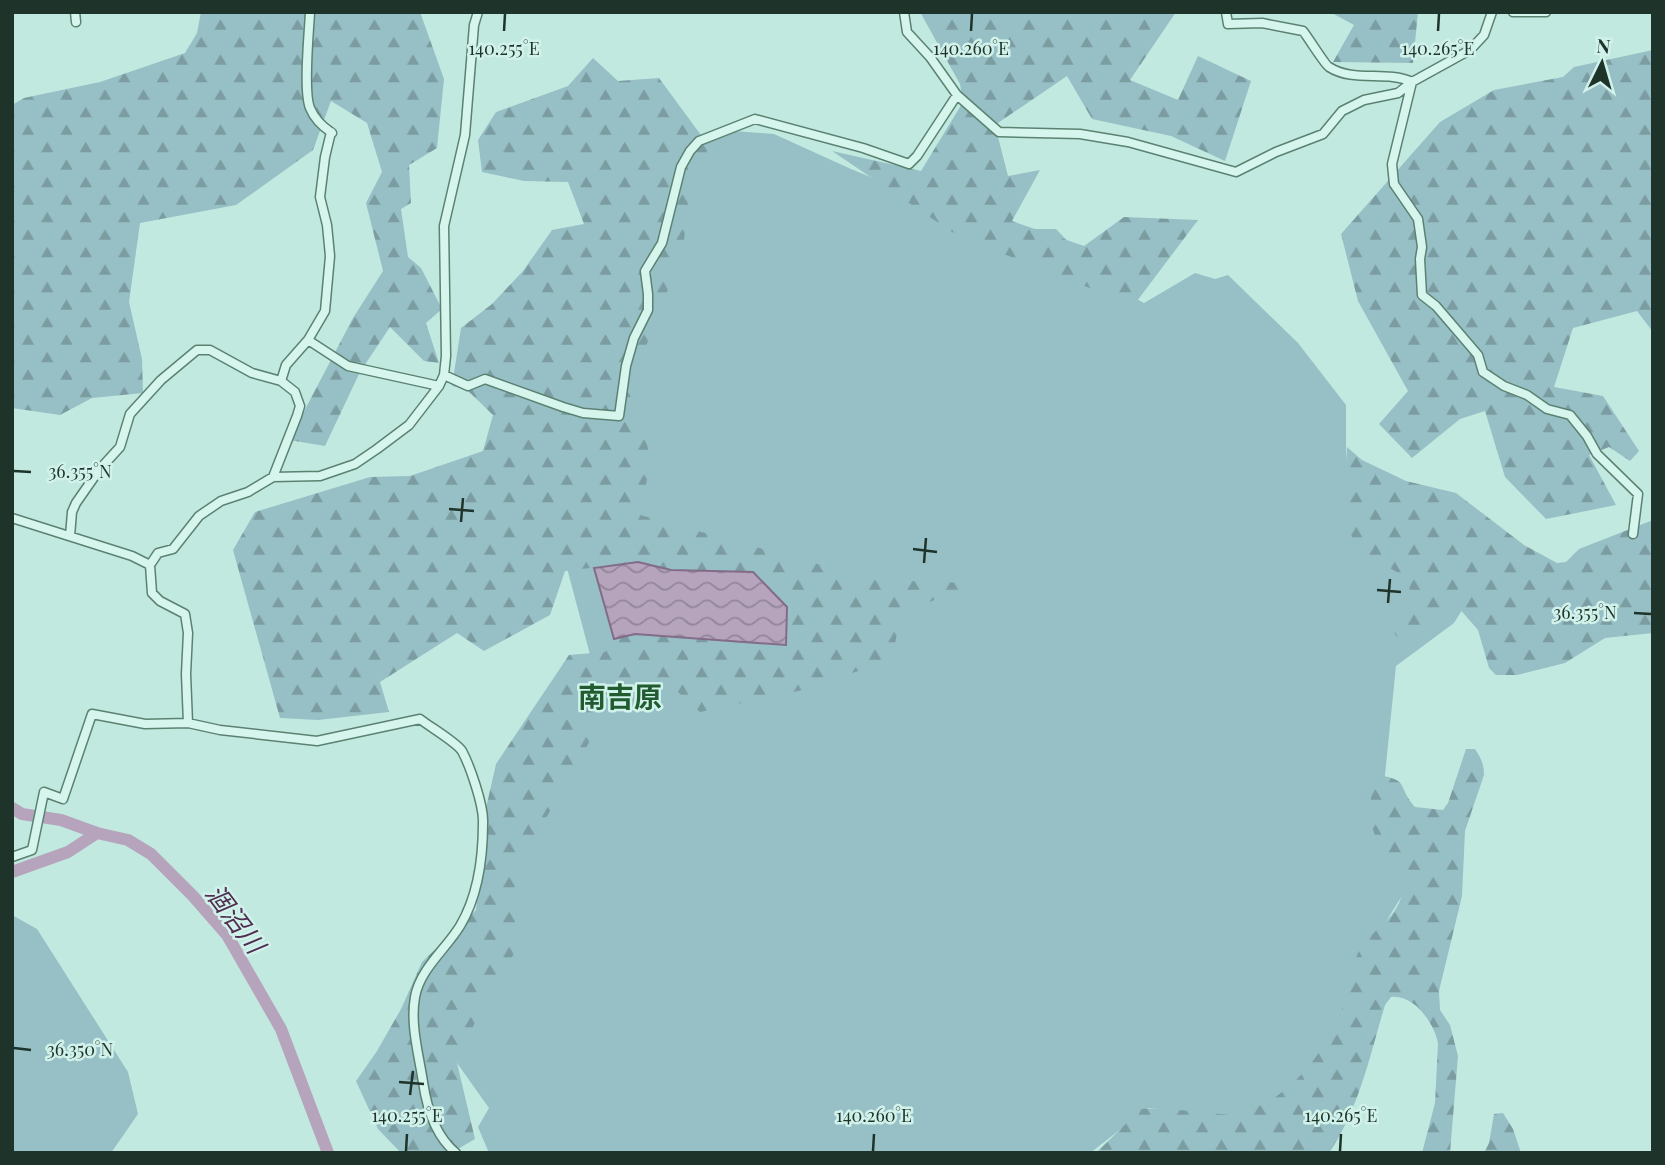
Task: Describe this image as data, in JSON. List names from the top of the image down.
{
  "districts": ["南吉原"],
  "water": ["涸沼川"],
  "north": "top",
  "coordinates": [
    "140.255°E",
    "140.260°E",
    "140.265°E",
    "36.355°N",
    "36.350°N"
  ]
}
